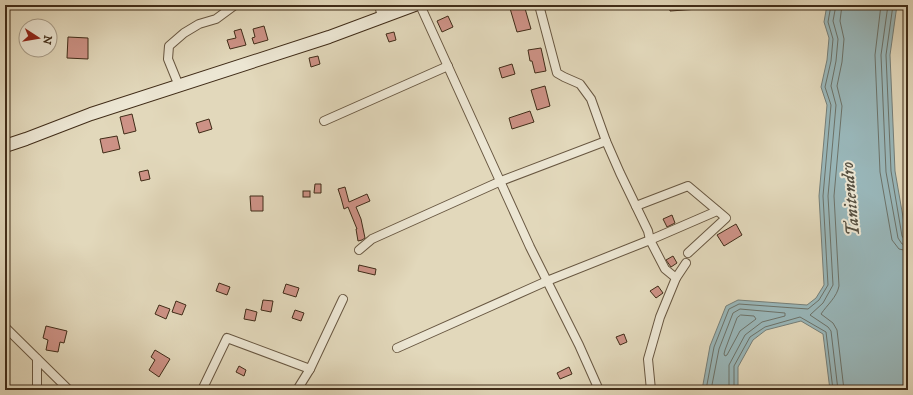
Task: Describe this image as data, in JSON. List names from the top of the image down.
{
  "water": ["Tanitendro"],
  "north": "right"
}
